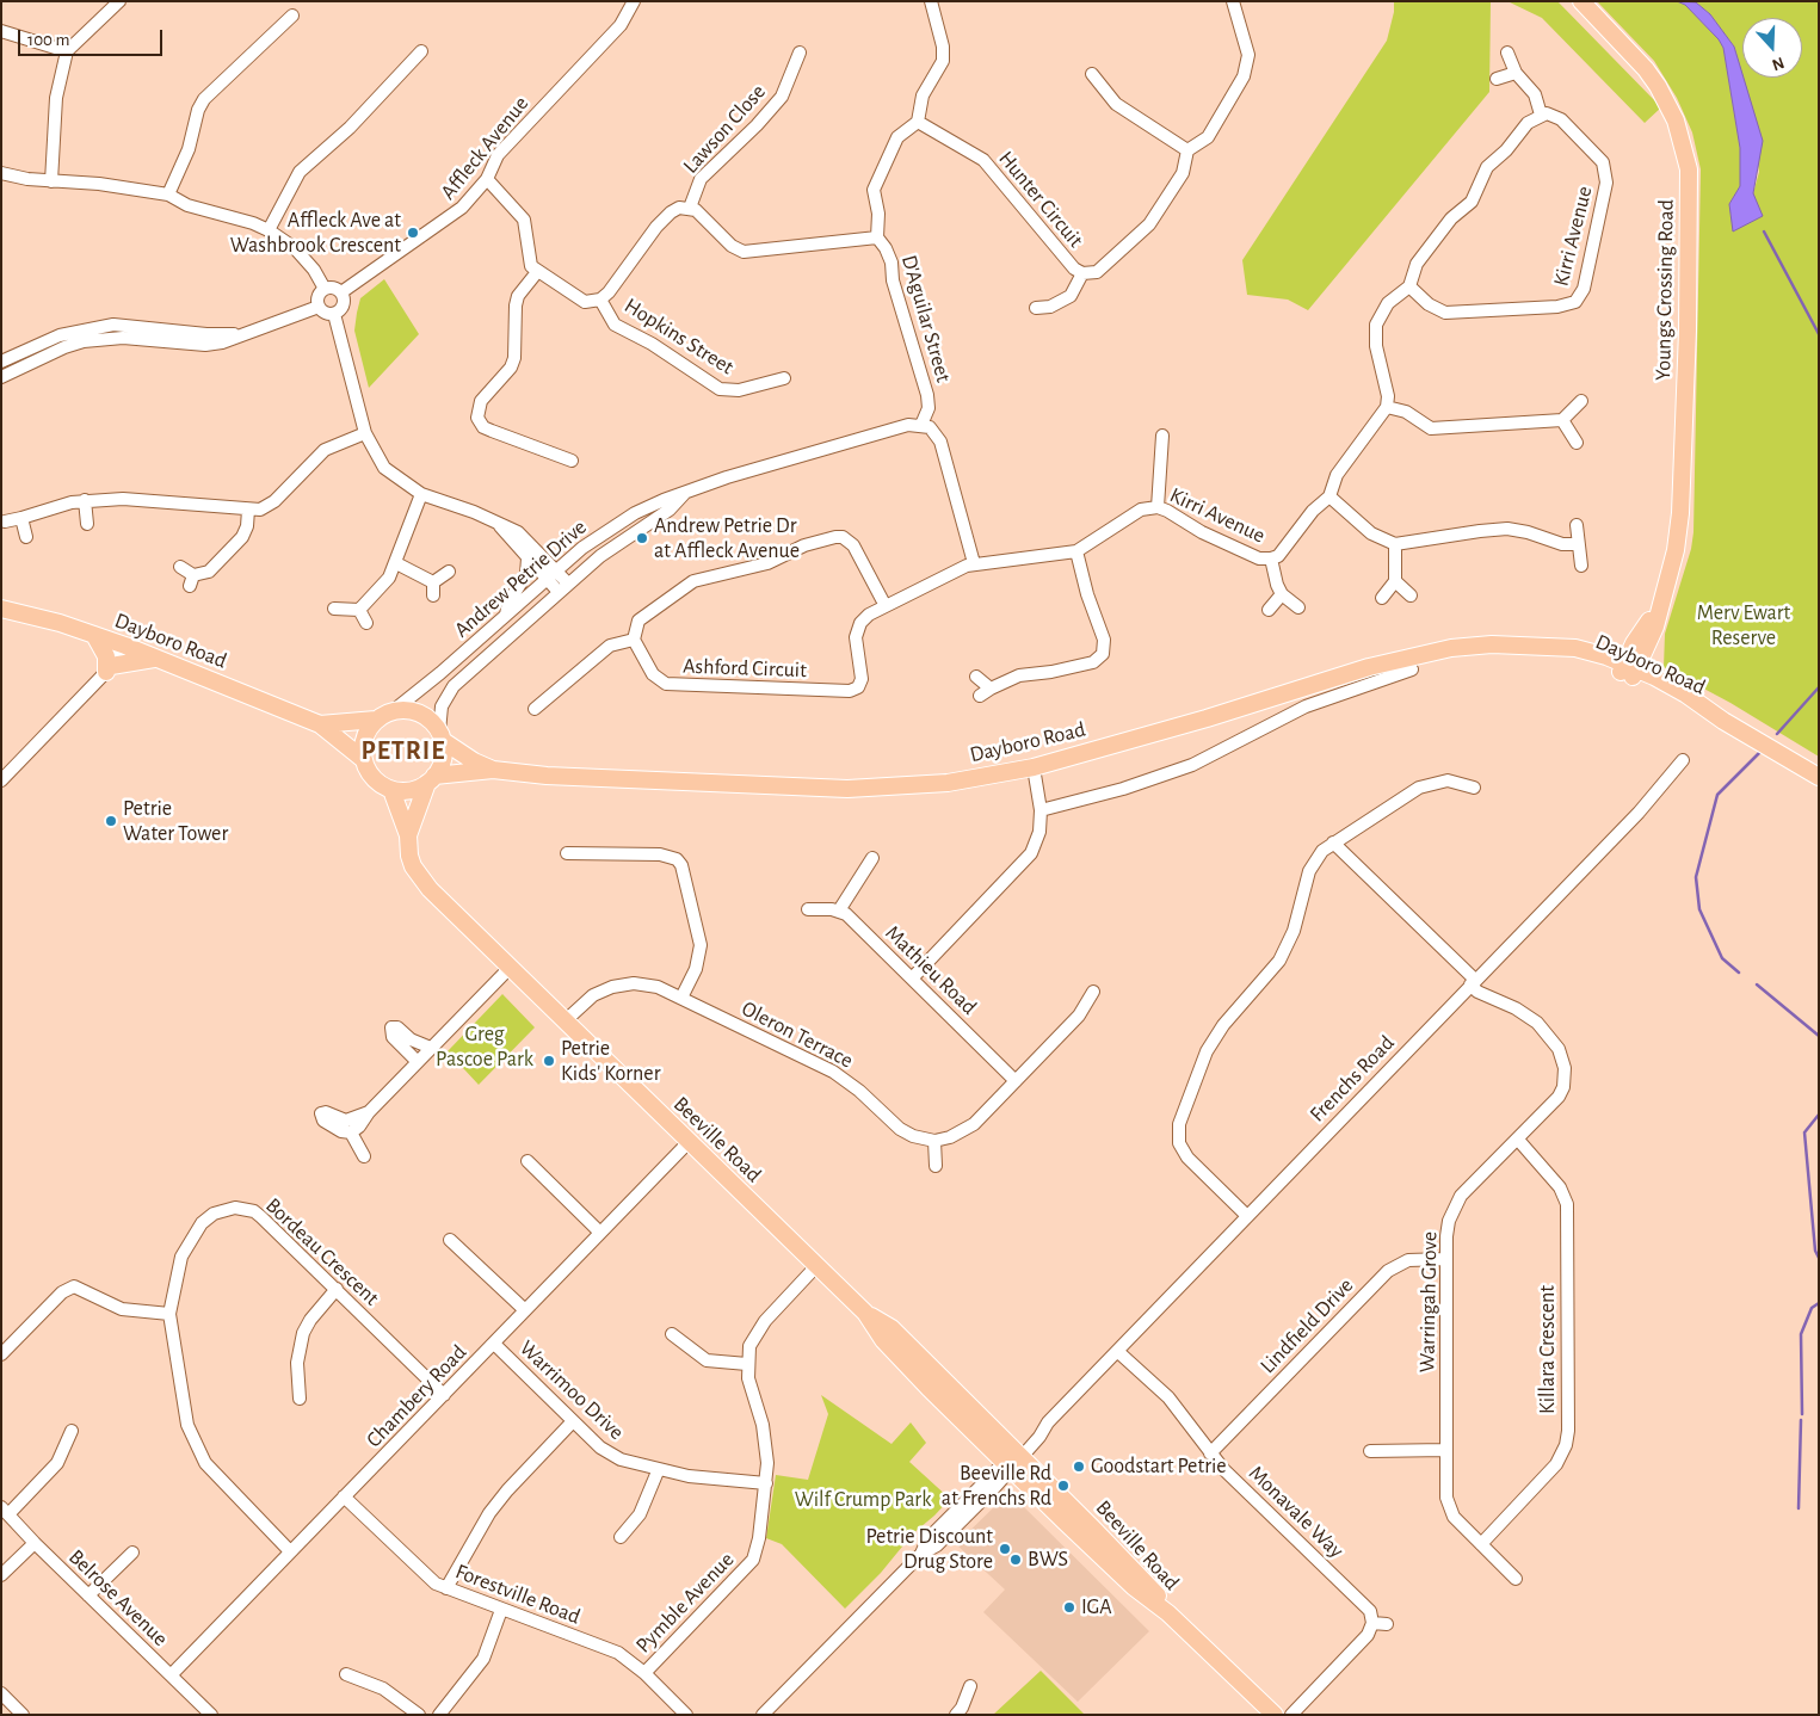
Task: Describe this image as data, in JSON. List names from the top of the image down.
{
  "streets": {
    "main road": ["Youngs Crossing Road", "Dayboro Road", "Beeville Road"],
    "street": [
      "Lawson Close",
      "Affleck Avenue",
      "Hunter Circuit",
      "Kirri Avenue",
      "D'Aguilar Street",
      "Hopkins Street",
      "Andrew Petrie Drive",
      "Ashford Circuit",
      "Mathieu Road",
      "Oleron Terrace",
      "Frenchs Road",
      "Bordeau Crescent",
      "Warringah Grove",
      "Lindfield Drive",
      "Killara Crescent",
      "Warrimoo Drive",
      "Chambery Road",
      "Monavale Way",
      "Forestville Road",
      "Belrose Avenue",
      "Pymble Avenue"
    ]
  },
  "crossings": [
    ["Lawson Close", "Hopkins Street"],
    ["Hunter Circuit", "D'Aguilar Street"],
    ["Kirri Avenue", "Ashford Circuit"],
    ["Youngs Crossing Road", "Dayboro Road"],
    ["D'Aguilar Street", "Andrew Petrie Drive"],
    ["Andrew Petrie Drive", "Dayboro Road"],
    ["Andrew Petrie Drive", "Beeville Road"],
    ["Dayboro Road", "Beeville Road"],
    ["Oleron Terrace", "Beeville Road"],
    ["Frenchs Road", "Beeville Road"],
    ["Frenchs Road", "Warringah Grove"],
    ["Frenchs Road", "Monavale Way"],
    ["Beeville Road", "Chambery Road"],
    ["Beeville Road", "Pymble Avenue"],
    ["Bordeau Crescent", "Chambery Road"],
    ["Warringah Grove", "Lindfield Drive"],
    ["Warringah Grove", "Killara Crescent"],
    ["Lindfield Drive", "Monavale Way"],
    ["Warrimoo Drive", "Chambery Road"],
    ["Warrimoo Drive", "Pymble Avenue"],
    ["Chambery Road", "Forestville Road"],
    ["Chambery Road", "Belrose Avenue"],
    ["Forestville Road", "Pymble Avenue"]
  ],
  "districts": ["PETRIE"],
  "parks": ["Merv Ewart Reserve", "Greg Pascoe Park", "Wilf Crump Park"],
  "places": [
    "Affleck Ave at Washbrook Crescent",
    "Andrew Petrie Dr at Affleck Avenue",
    "Petrie Water Tower",
    "Petrie Kids' Korner",
    "Goodstart Petrie",
    "Beeville Rd at Frenchs Rd",
    "Petrie Discount Drug Store",
    "BWS",
    "IGA"
  ],
  "scale_bar": "100 m",
  "north": "bottom"
}
